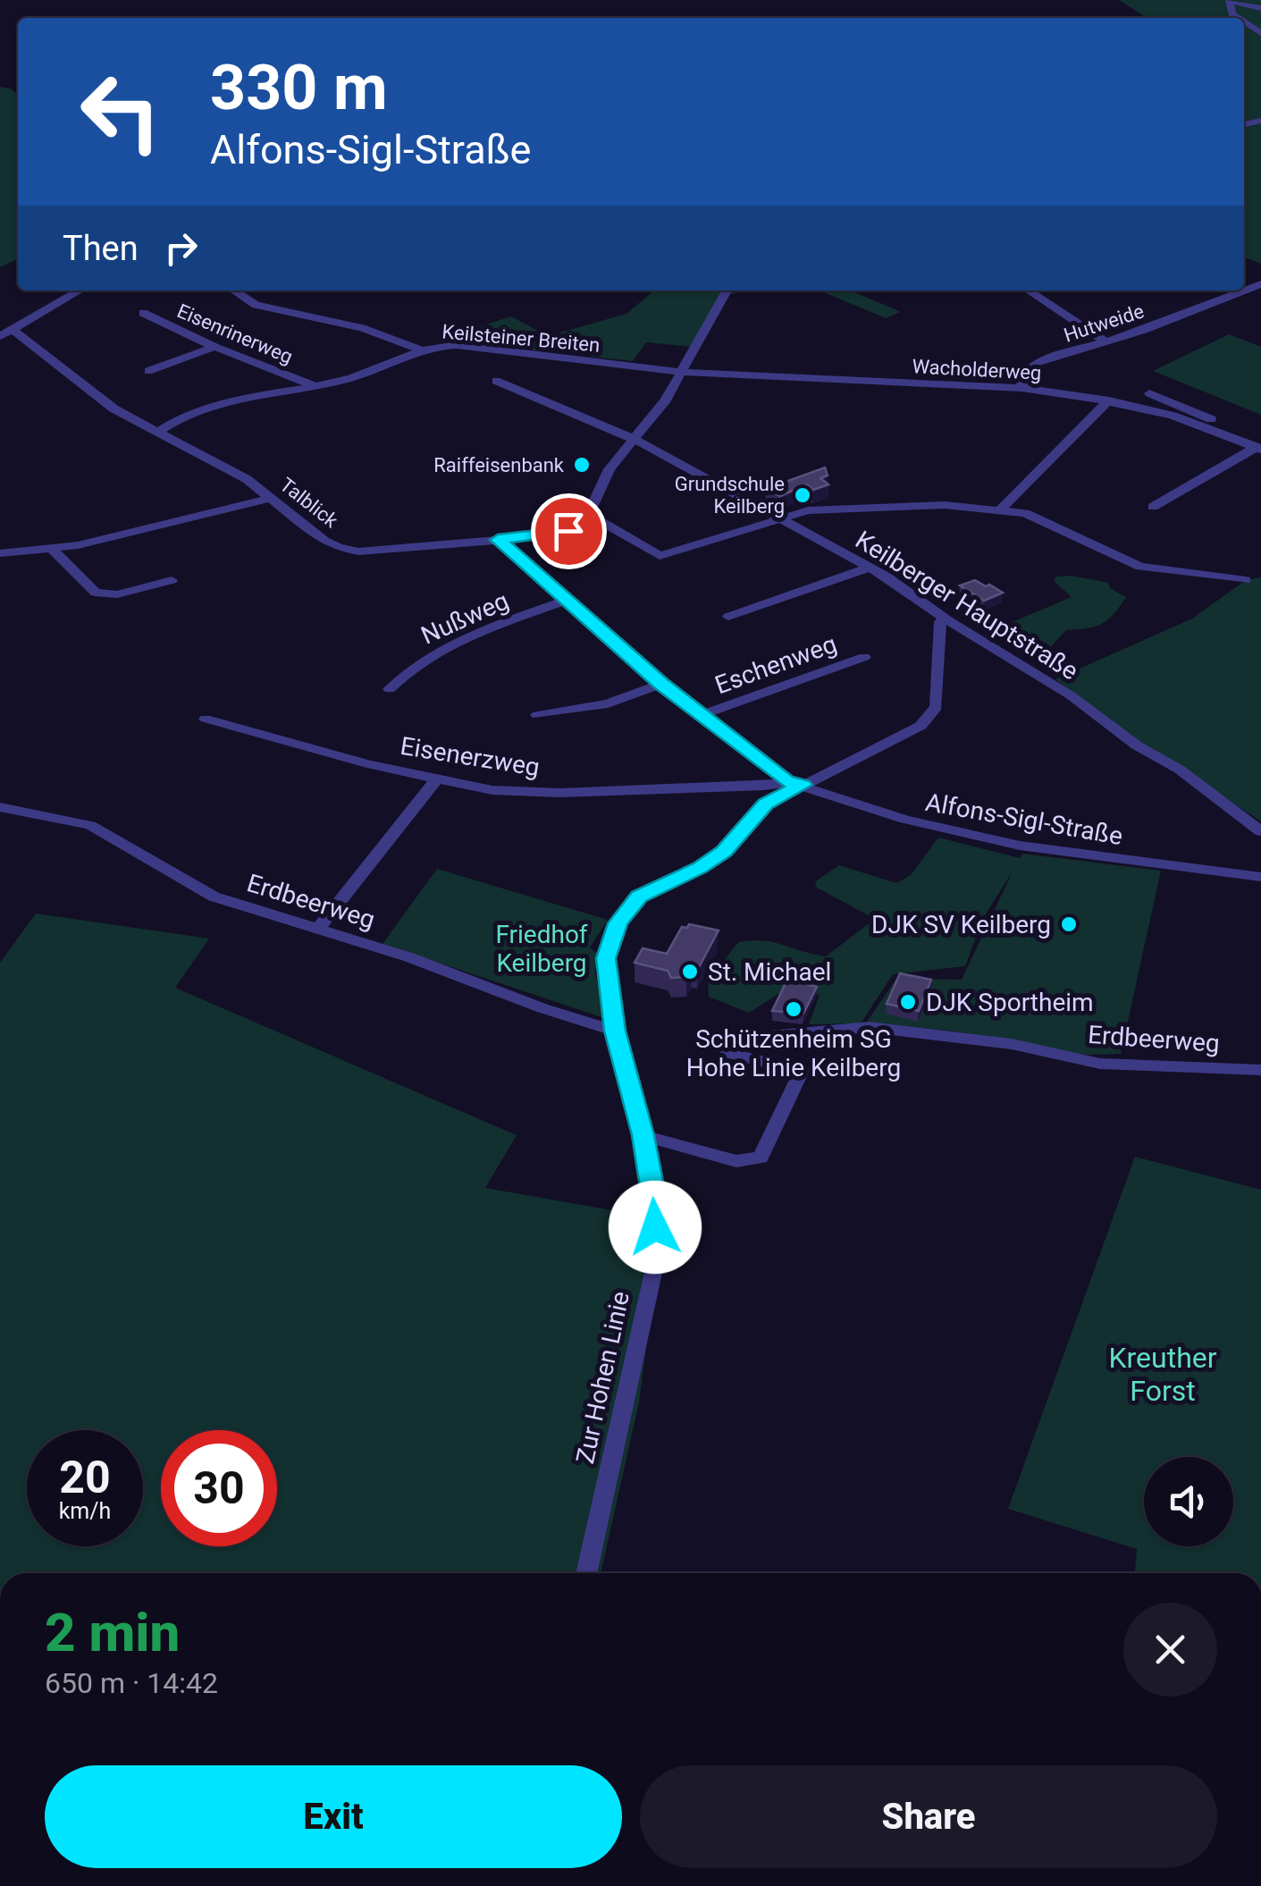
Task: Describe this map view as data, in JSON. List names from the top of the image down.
{
  "streets": {
    "street": [
      "Hutweide",
      "Eisenrinerweg",
      "Keilsteiner Breiten",
      "Wacholderweg",
      "Talblick",
      "Keilberger Hauptstraße",
      "Nußweg",
      "Eschenweg",
      "Eisenerzweg",
      "Alfons-Sigl-Straße",
      "Erdbeerweg",
      "Zur Hohen Linie"
    ]
  },
  "crossings": [
    ["Hutweide", "Wacholderweg"],
    ["Eisenrinerweg", "Keilsteiner Breiten"],
    ["Keilsteiner Breiten", "Wacholderweg"],
    ["Keilsteiner Breiten", "Talblick"],
    ["Talblick", "Alfons-Sigl-Straße"],
    ["Keilberger Hauptstraße", "Zur Hohen Linie"],
    ["Nußweg", "Alfons-Sigl-Straße"],
    ["Eschenweg", "Alfons-Sigl-Straße"],
    ["Eisenerzweg", "Alfons-Sigl-Straße"],
    ["Eisenerzweg", "Zur Hohen Linie"],
    ["Alfons-Sigl-Straße", "Zur Hohen Linie"],
    ["Erdbeerweg", "Zur Hohen Linie"]
  ],
  "parks": ["Friedhof Keilberg", "Kreuther Forst"],
  "places": [
    "Raiffeisenbank",
    "Grundschule Keilberg",
    "DJK SV Keilberg",
    "St. Michael",
    "DJK Sportheim",
    "Schützenheim SG Hohe Linie Keilberg"
  ],
  "page": {
    "turn": ["330 m", "Alfons-Sigl-Straße"],
    "then": "Then",
    "speed": "20 km/h",
    "limit": "30",
    "heading": ["2 min", "650 m · 14:42"],
    "buttons": ["Exit", "Share"]
  }
}
